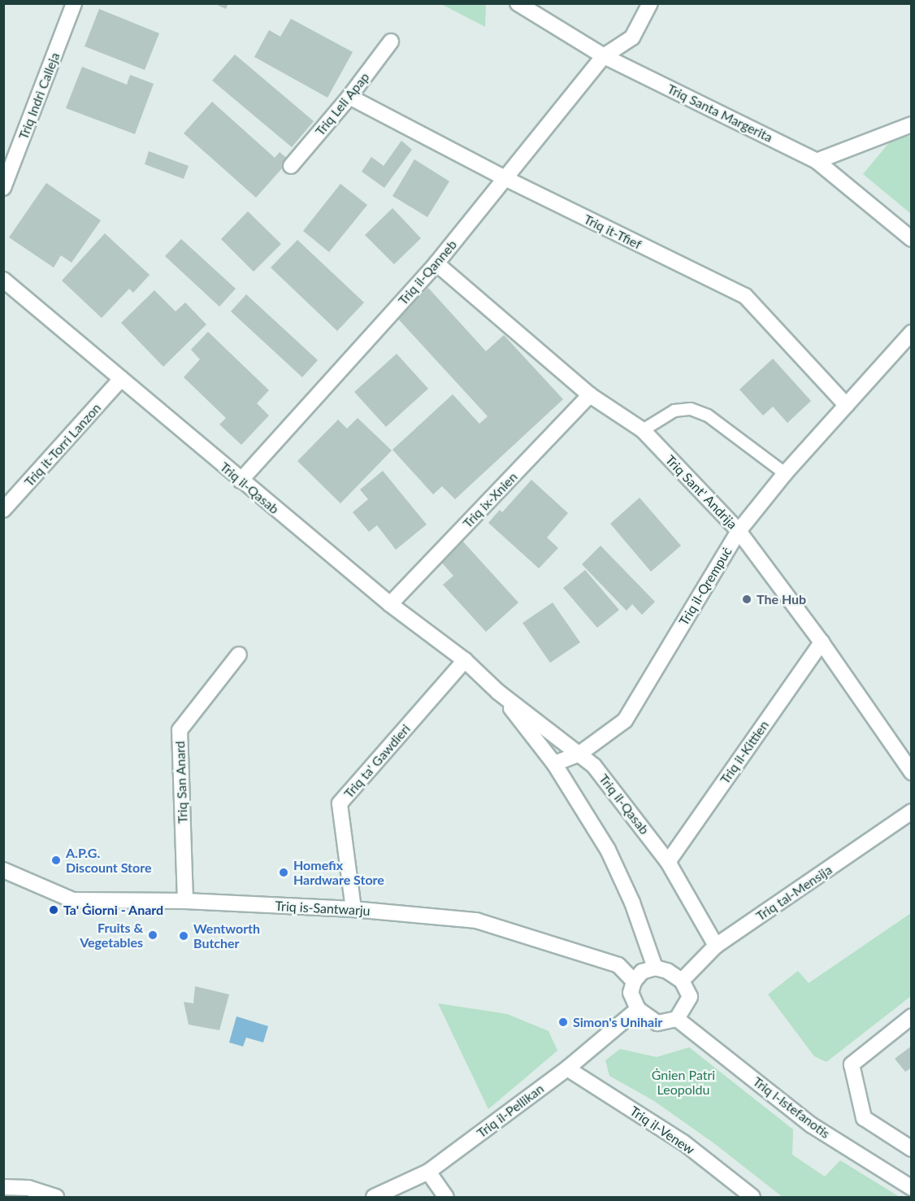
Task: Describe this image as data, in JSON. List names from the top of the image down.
{
  "streets": {
    "street": [
      "Triq Indrì Calleja",
      "Triq Leli Apap",
      "Triq Santa Margerita",
      "Triq it-Tfief",
      "Triq il-Qanneb",
      "Triq it-Torri Lanzon",
      "Triq il-Qasab",
      "Triq Sant' Andrija",
      "Triq ix-Xnien",
      "Triq il-Qrempuċ",
      "Triq il-Kittien",
      "Triq ta' Gawdieri",
      "Triq San Anard",
      "Triq tal-Mensija",
      "Triq is-Santwarju",
      "Triq l-Istefanotis",
      "Triq il-Pellikan",
      "Triq il-Venew"
    ]
  },
  "crossings": [
    ["Triq Leli Apap", "Triq it-Tfief"],
    ["Triq Santa Margerita", "Triq il-Qanneb"],
    ["Triq it-Tfief", "Triq il-Qanneb"],
    ["Triq it-Tfief", "Triq il-Qrempuċ"],
    ["Triq il-Qanneb", "Triq il-Qasab"],
    ["Triq il-Qanneb", "Triq Sant' Andrija"],
    ["Triq it-Torri Lanzon", "Triq il-Qasab"],
    ["Triq il-Qasab", "Triq ix-Xnien"],
    ["Triq il-Qasab", "Triq il-Qrempuċ"],
    ["Triq il-Qasab", "Triq il-Kittien"],
    ["Triq il-Qasab", "Triq ta' Gawdieri"],
    ["Triq il-Qasab", "Triq tal-Mensija"],
    ["Triq il-Qasab", "Triq is-Santwarju"],
    ["Triq il-Qasab", "Triq l-Istefanotis"],
    ["Triq il-Qasab", "Triq il-Pellikan"],
    ["Triq Sant' Andrija", "Triq ix-Xnien"],
    ["Triq Sant' Andrija", "Triq il-Qrempuċ"],
    ["Triq Sant' Andrija", "Triq il-Kittien"],
    ["Triq ta' Gawdieri", "Triq is-Santwarju"],
    ["Triq San Anard", "Triq is-Santwarju"],
    ["Triq tal-Mensija", "Triq is-Santwarju"],
    ["Triq tal-Mensija", "Triq l-Istefanotis"],
    ["Triq tal-Mensija", "Triq il-Pellikan"],
    ["Triq is-Santwarju", "Triq l-Istefanotis"],
    ["Triq is-Santwarju", "Triq il-Pellikan"],
    ["Triq l-Istefanotis", "Triq il-Pellikan"],
    ["Triq il-Pellikan", "Triq il-Venew"]
  ],
  "parks": ["Ġnien Patri Leopoldu"],
  "places": [
    "The Hub",
    "A.P.G. Discount Store",
    "Homefix Hardware Store",
    "Ta' Ġiorni - Anard",
    "Fruits & Vegetables",
    "Wentworth Butcher",
    "Simon's Unihair"
  ]
}
